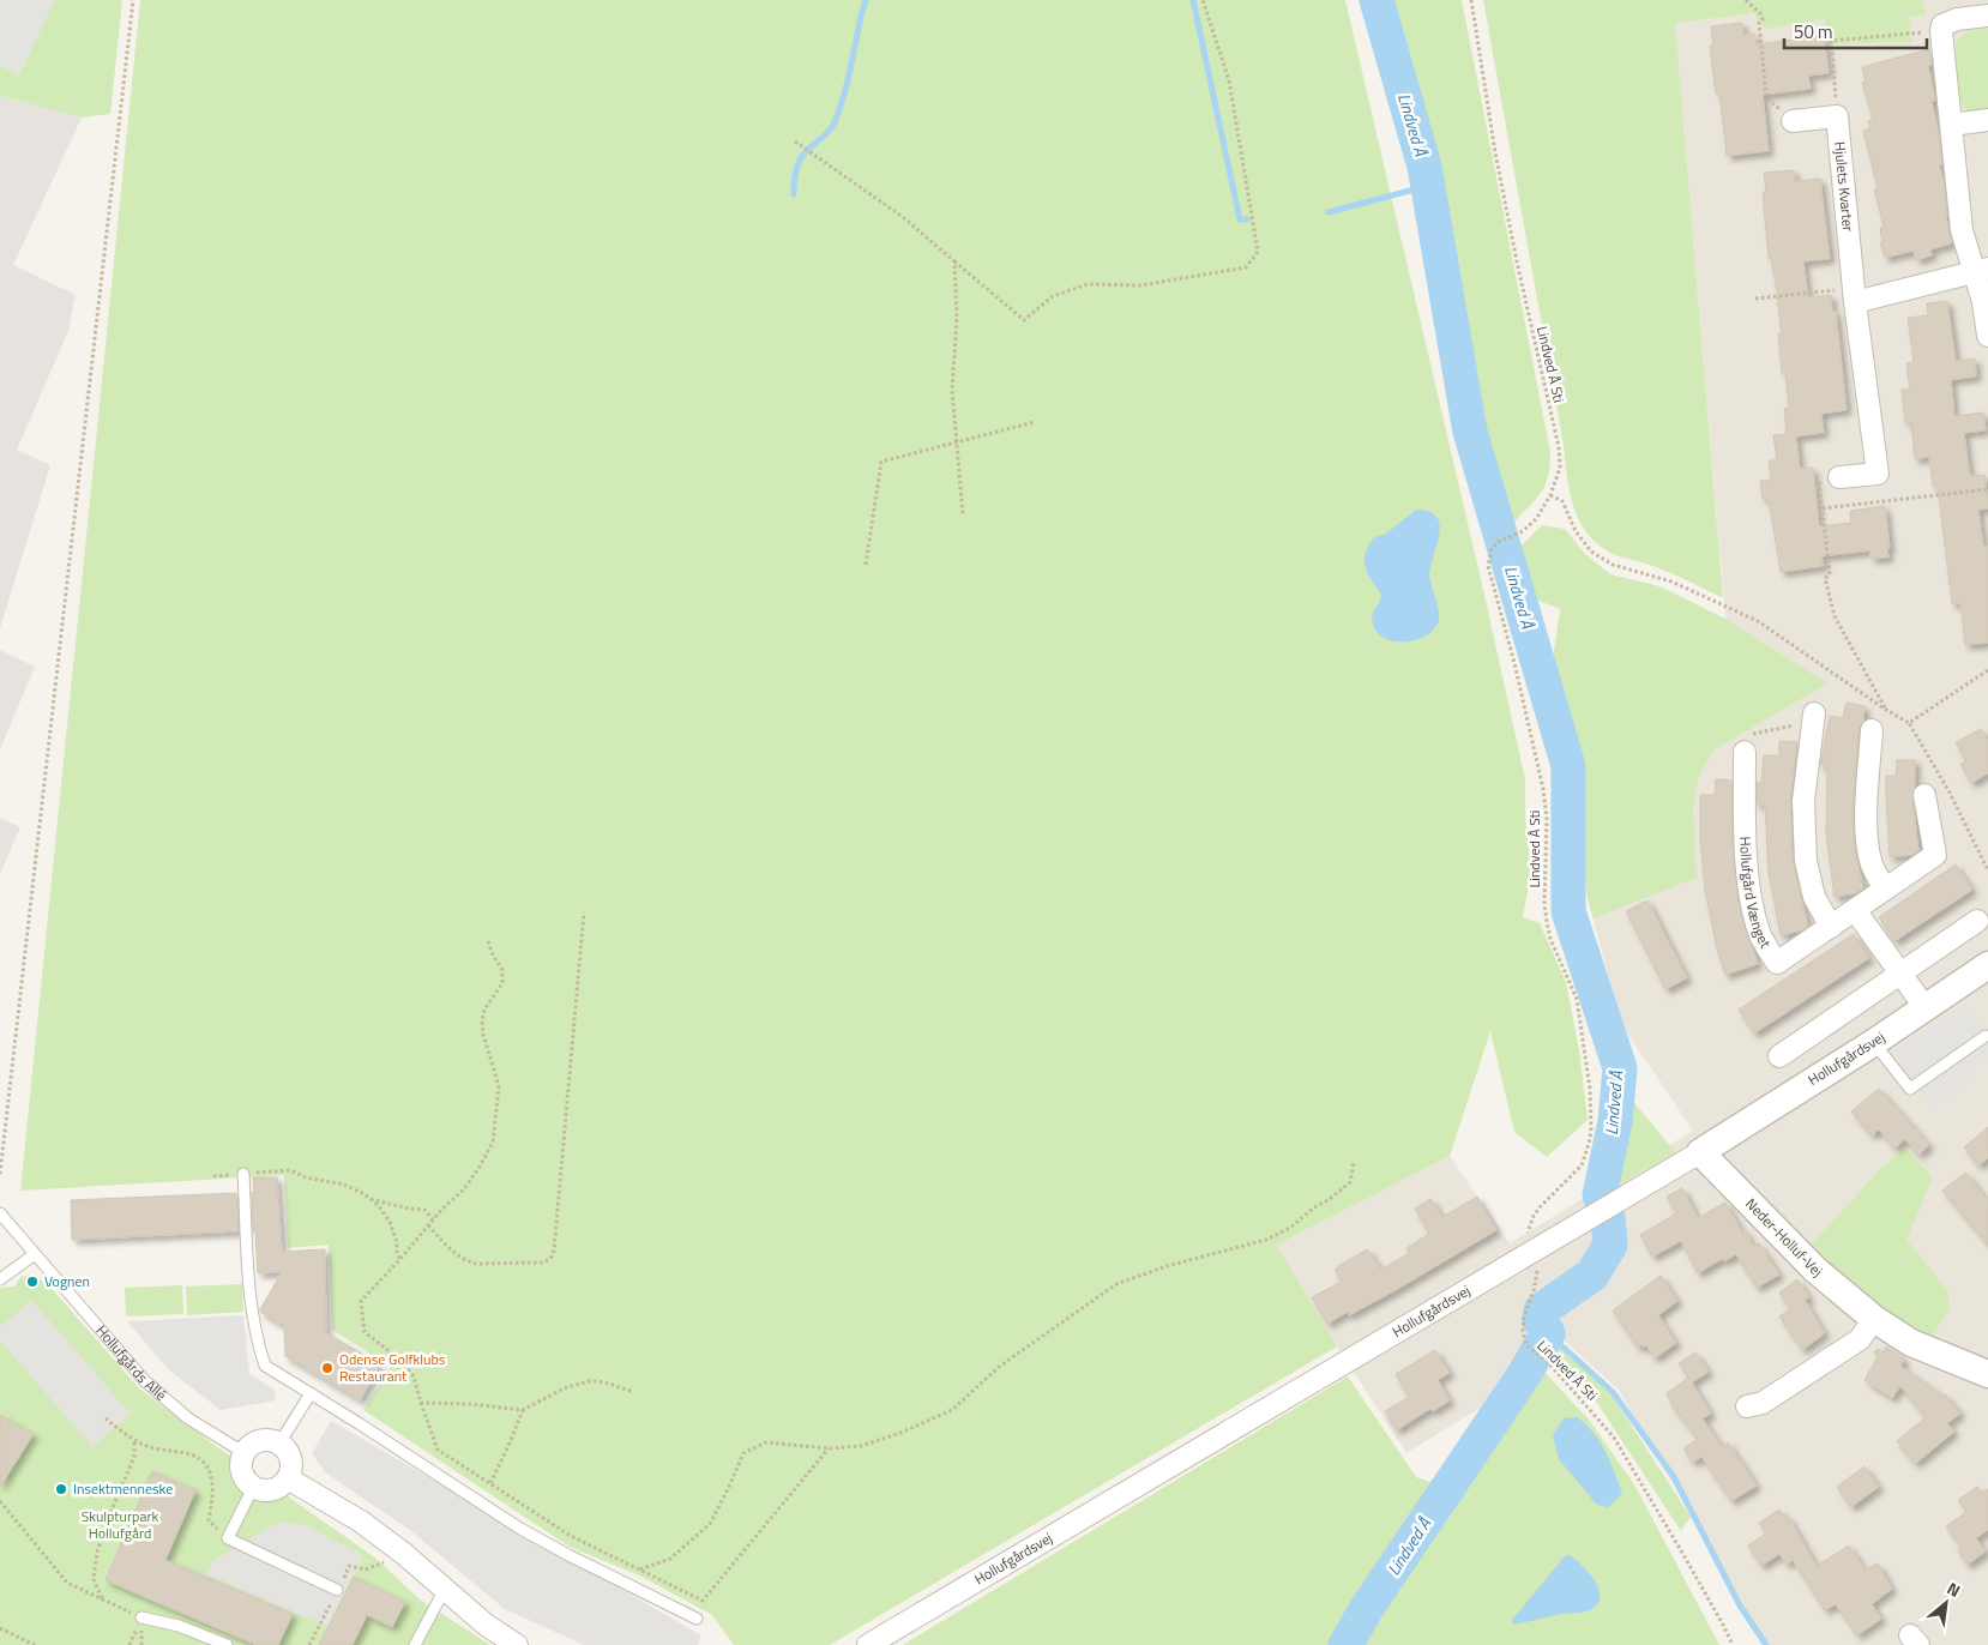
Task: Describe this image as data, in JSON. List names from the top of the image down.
{
  "streets": {
    "street": [
      "Hjulets Kvarter",
      "Hollufgård Vænget",
      "Hollufgårdsvej",
      "Neder-Holluf-Vej"
    ],
    "lane": ["Hollufgårds Allé"],
    "path": ["Lindved Å Sti"]
  },
  "crossings": [
    ["Lindved Å Sti", "Hollufgårdsvej"],
    ["Hollufgårdsvej", "Neder-Holluf-Vej"]
  ],
  "water": ["Lindved Å"],
  "parks": ["Skulpturpark Hollufgård"],
  "places": ["Vognen", "Odense Golfklubs Restaurant", "Insektmenneske"],
  "scale_bar": "50 m",
  "north": "top right"
}
